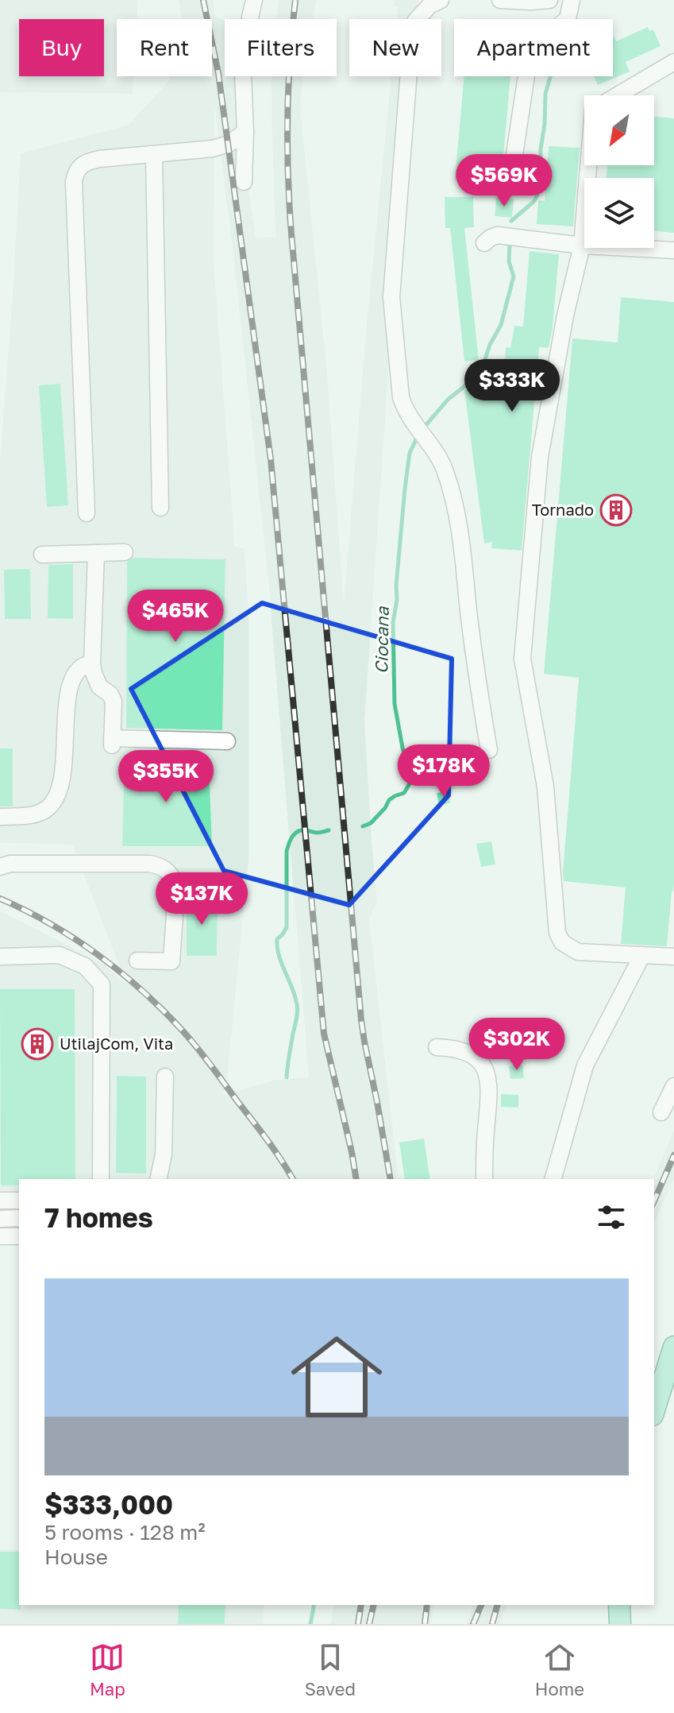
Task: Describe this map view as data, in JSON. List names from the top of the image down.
{
  "water": ["Ciocana"],
  "places": {
    "building": ["Tornado", "UtilajCom, Vita"]
  },
  "north": "bottom left",
  "page": {
    "chip": [
      "Buy",
      "Rent",
      "Filters",
      "New",
      "Apartment"
    ],
    "price": [
      "$569K",
      "$333K",
      "$465K",
      "$178K",
      "$355K",
      "$137K",
      "$302K"
    ],
    "heading": "7 homes",
    "list": [
      {
        "name": "$333,000",
        "note": "5 rooms · 128 m² · House"
      }
    ],
    "tabs": ["Map", "Saved", "Home"]
  }
}
